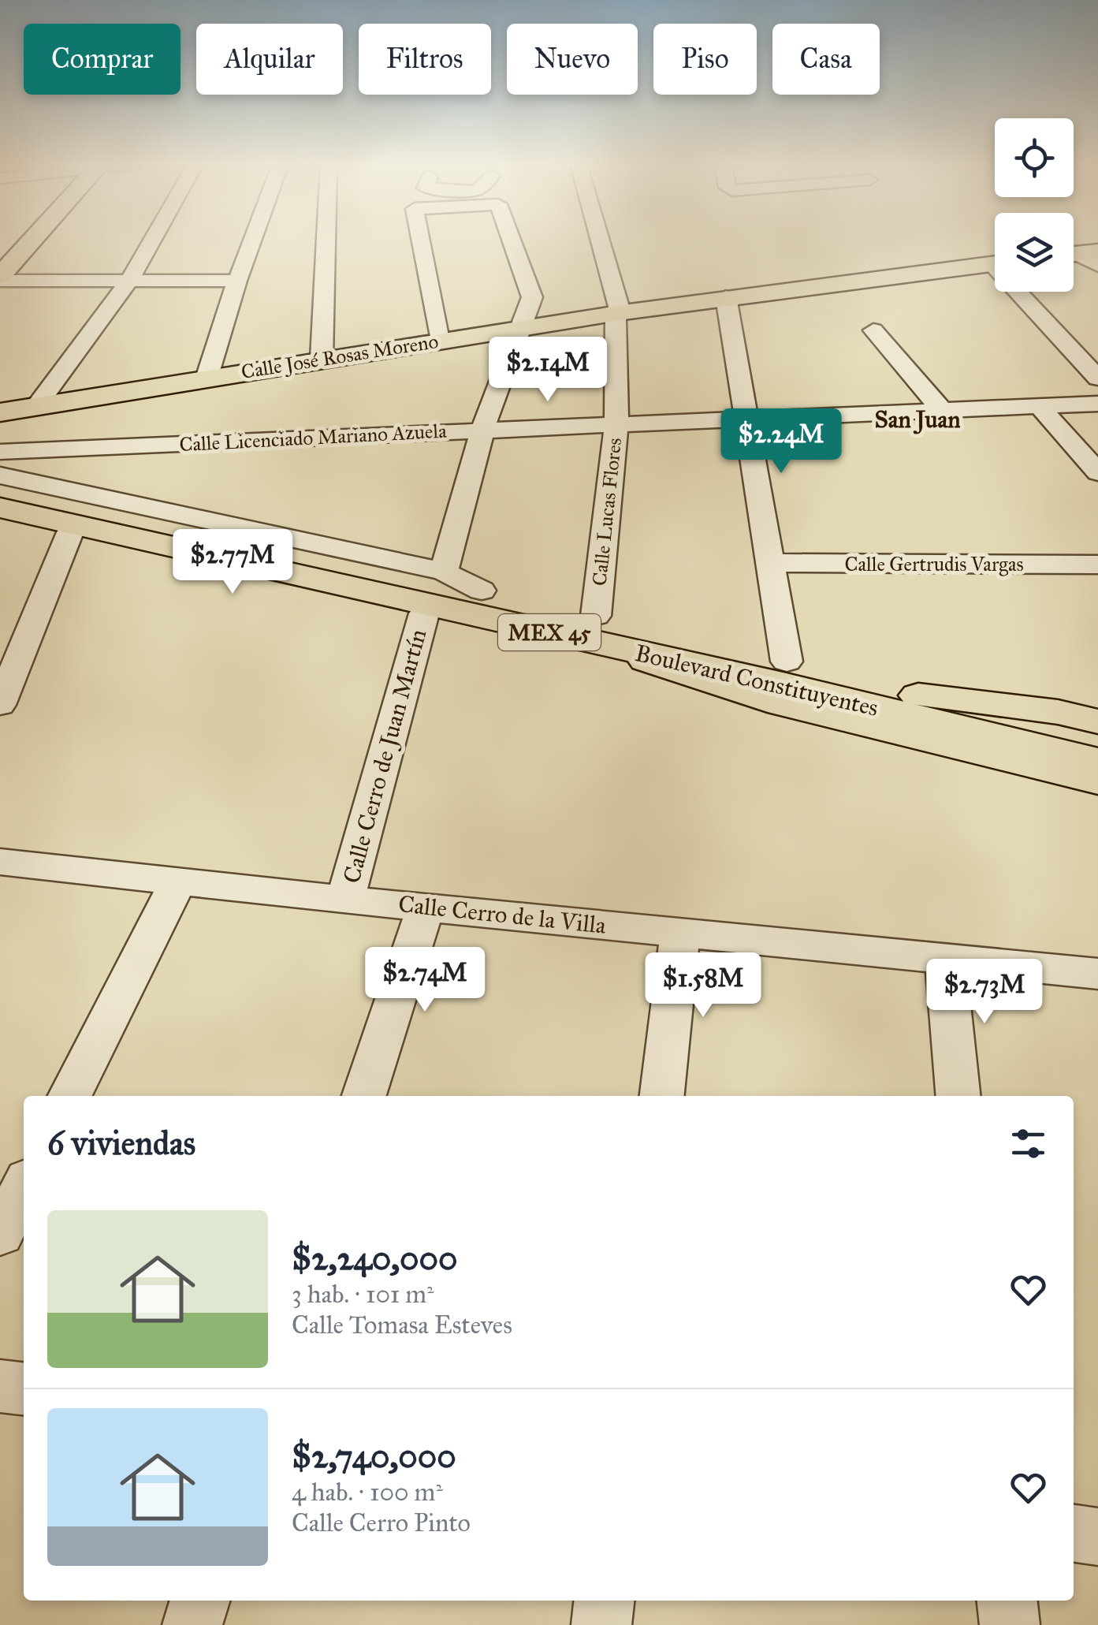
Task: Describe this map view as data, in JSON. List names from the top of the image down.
{
  "streets": {
    "main road": ["Calle José Rosas Moreno", "MEX 45", "Boulevard Constituyentes"],
    "street": [
      "Calle Licenciado Mariano Azuela",
      "Calle Lucas Flores",
      "Calle Gertrudis Vargas",
      "Calle Cerro de Juan Martín",
      "Calle Cerro de la Villa"
    ]
  },
  "crossings": [
    ["Calle José Rosas Moreno", "Calle Lucas Flores"],
    ["Calle Licenciado Mariano Azuela", "Calle Lucas Flores"],
    ["Calle Lucas Flores", "Boulevard Constituyentes"],
    ["Calle Cerro de Juan Martín", "Calle Cerro de la Villa"]
  ],
  "districts": ["San Juan"],
  "page": {
    "chip": [
      "Comprar",
      "Alquilar",
      "Filtros",
      "Nuevo",
      "Piso",
      "Casa"
    ],
    "price": [
      "$2.14M",
      "$2.24M",
      "$2.77M",
      "$2.74M",
      "$1.58M",
      "$2.73M"
    ],
    "heading": "6 viviendas",
    "list": [
      {
        "name": "$2,240,000",
        "note": "3 hab. · 101 m² · Calle Tomasa Esteves"
      },
      {
        "name": "$2,740,000",
        "note": "4 hab. · 100 m² · Calle Cerro Pinto"
      }
    ]
  }
}
